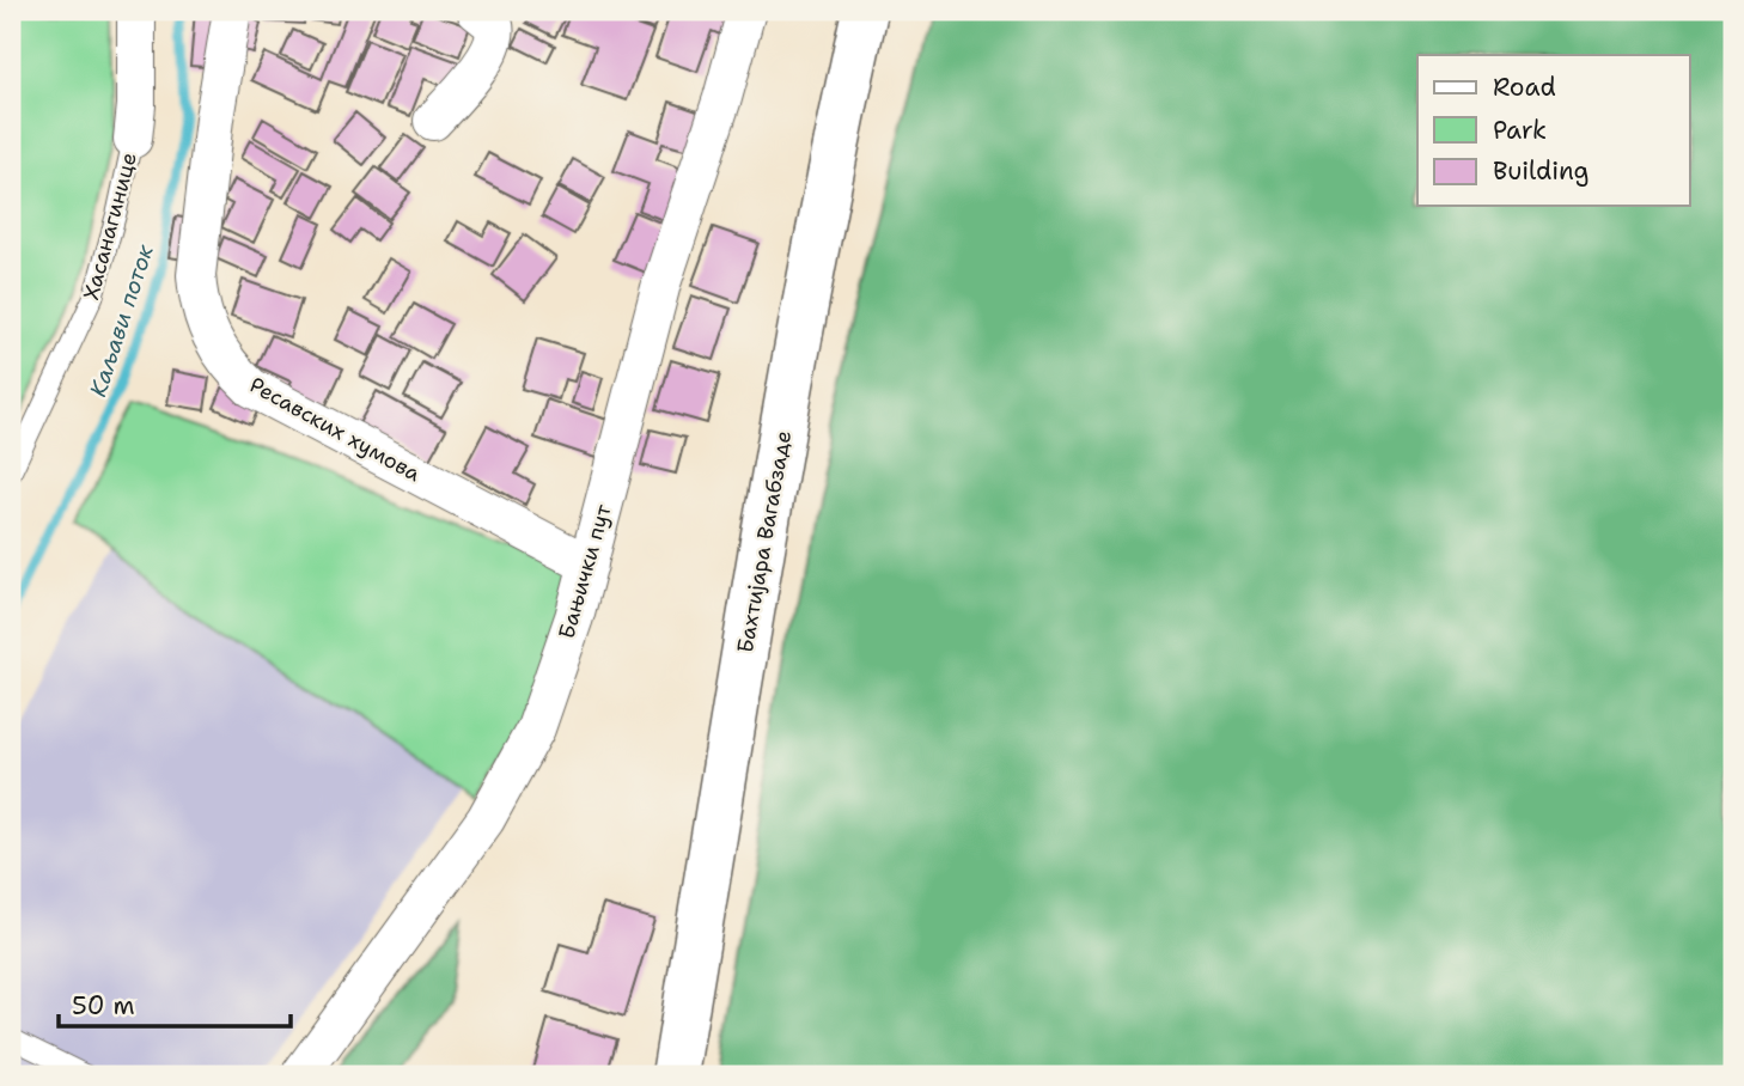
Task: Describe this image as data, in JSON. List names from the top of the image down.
{
  "streets": {
    "main road": ["Бахтијара Вагабзаде"],
    "street": ["Хасанагинице", "Ресавских хумова", "Бањички пут"]
  },
  "crossings": [
    ["Ресавских хумова", "Бањички пут"]
  ],
  "water": ["Каљави поток"],
  "legend": ["Road", "Park", "Building"],
  "scale_bar": "50 m"
}
